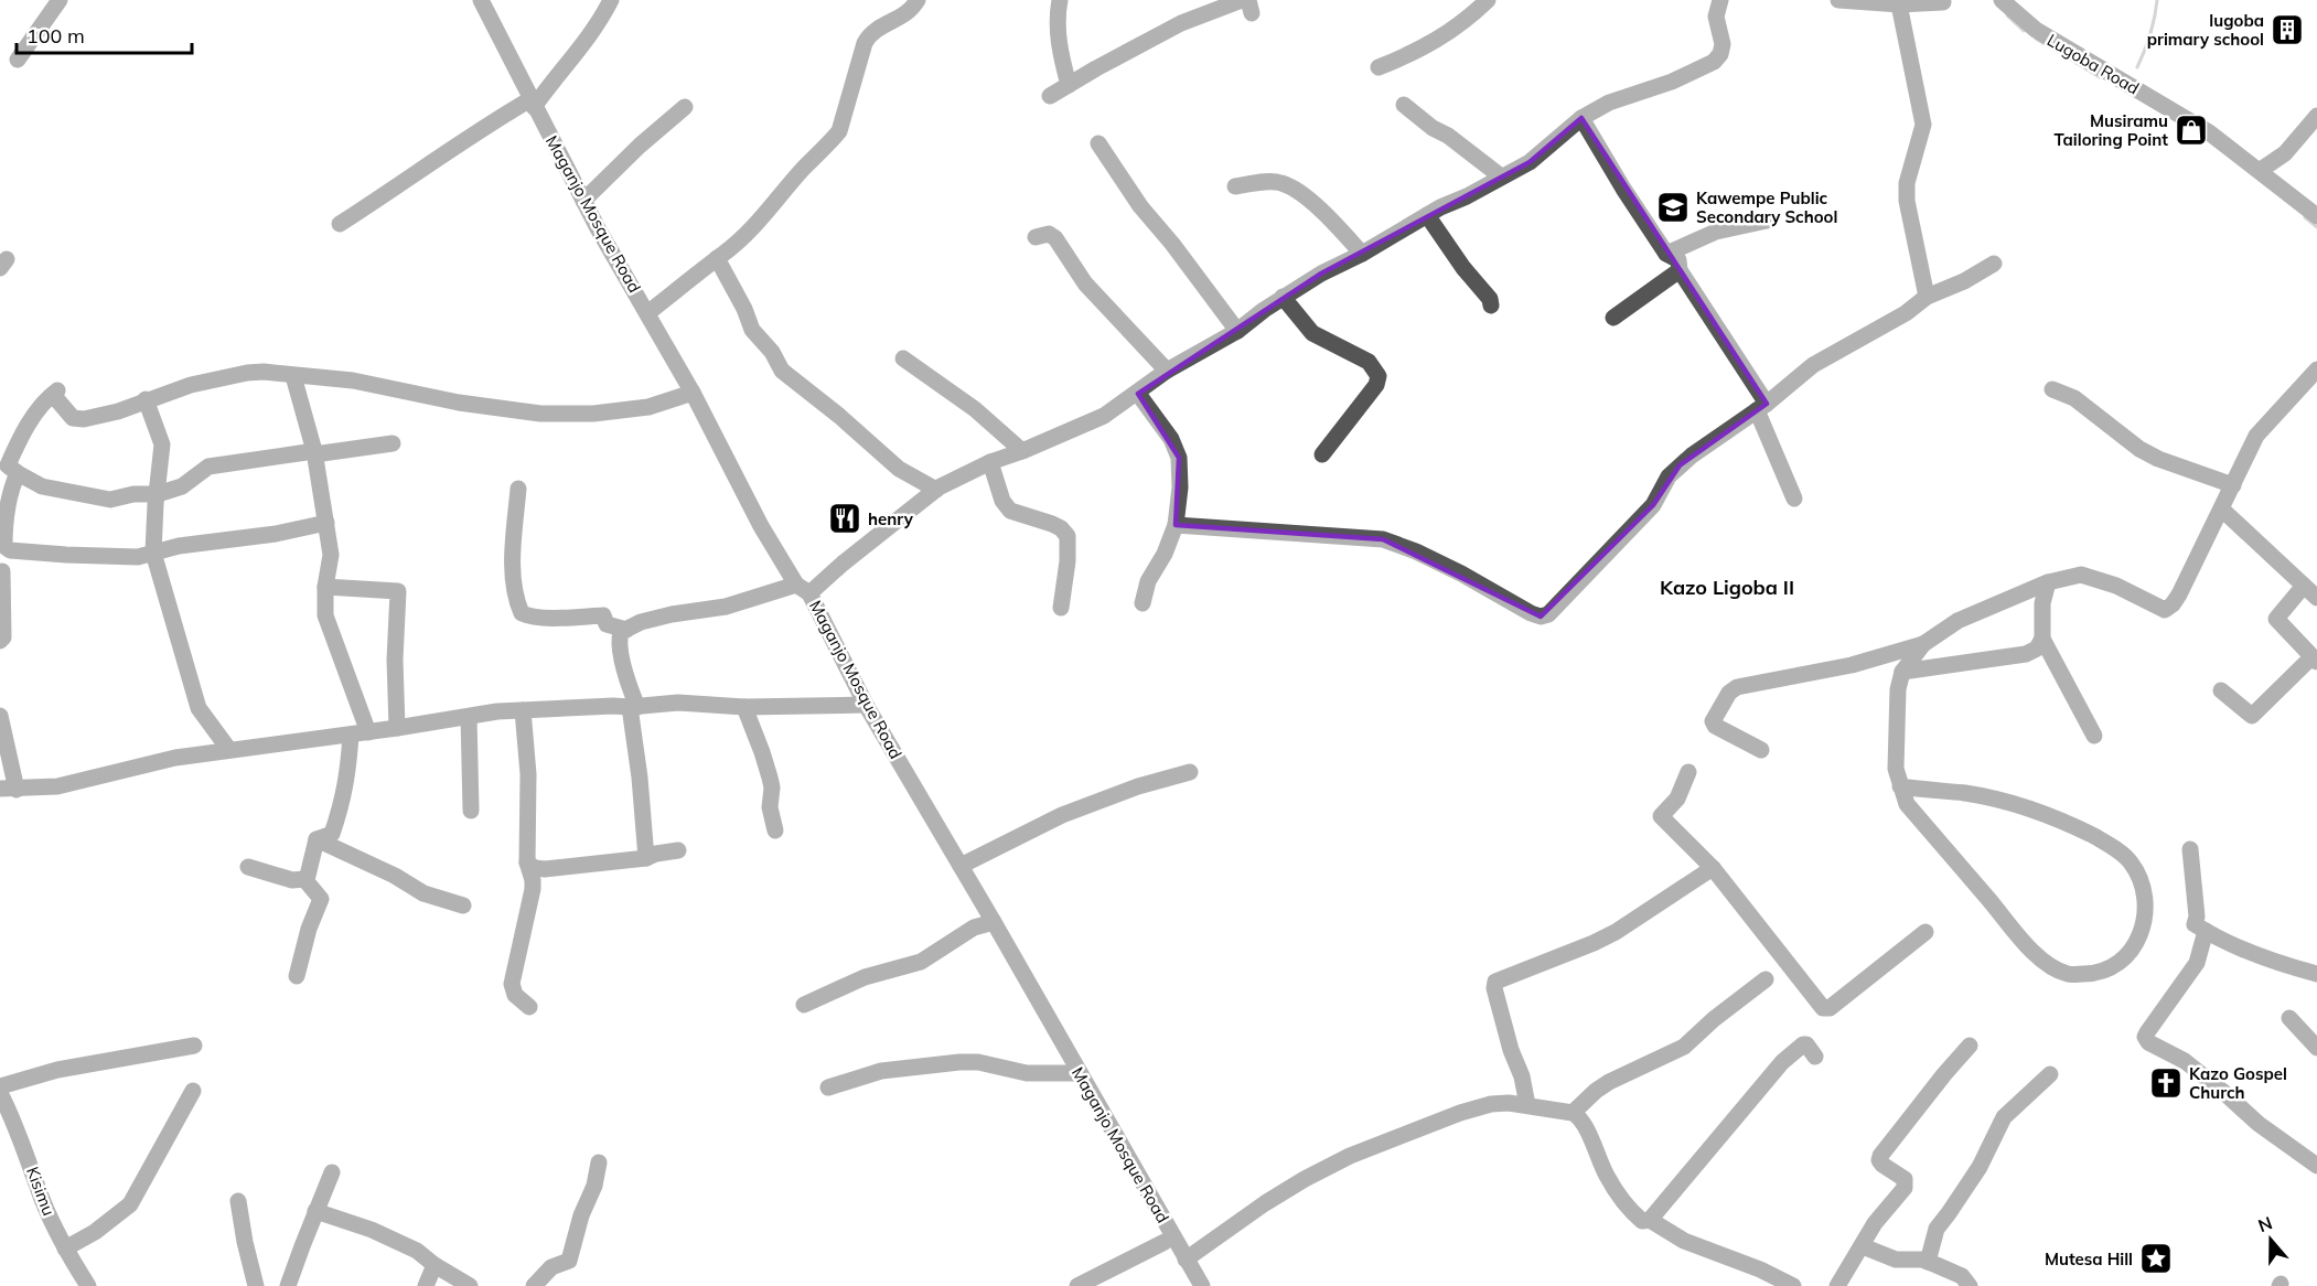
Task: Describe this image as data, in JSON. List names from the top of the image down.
{
  "streets": {
    "street": ["Lugoba Road", "Maganjo Mosque Road", "Kisimu"]
  },
  "districts": ["Kazo Ligoba II"],
  "places": {
    "building": ["lugoba primary school"],
    "shop": ["Musiramu Tailoring Point"],
    "school or university": ["Kawempe Public Secondary School"],
    "restaurant": ["henry"],
    "church": ["Kazo Gospel Church"],
    "place": ["Mutesa Hill"]
  },
  "scale_bar": "100 m",
  "north": "top"
}
